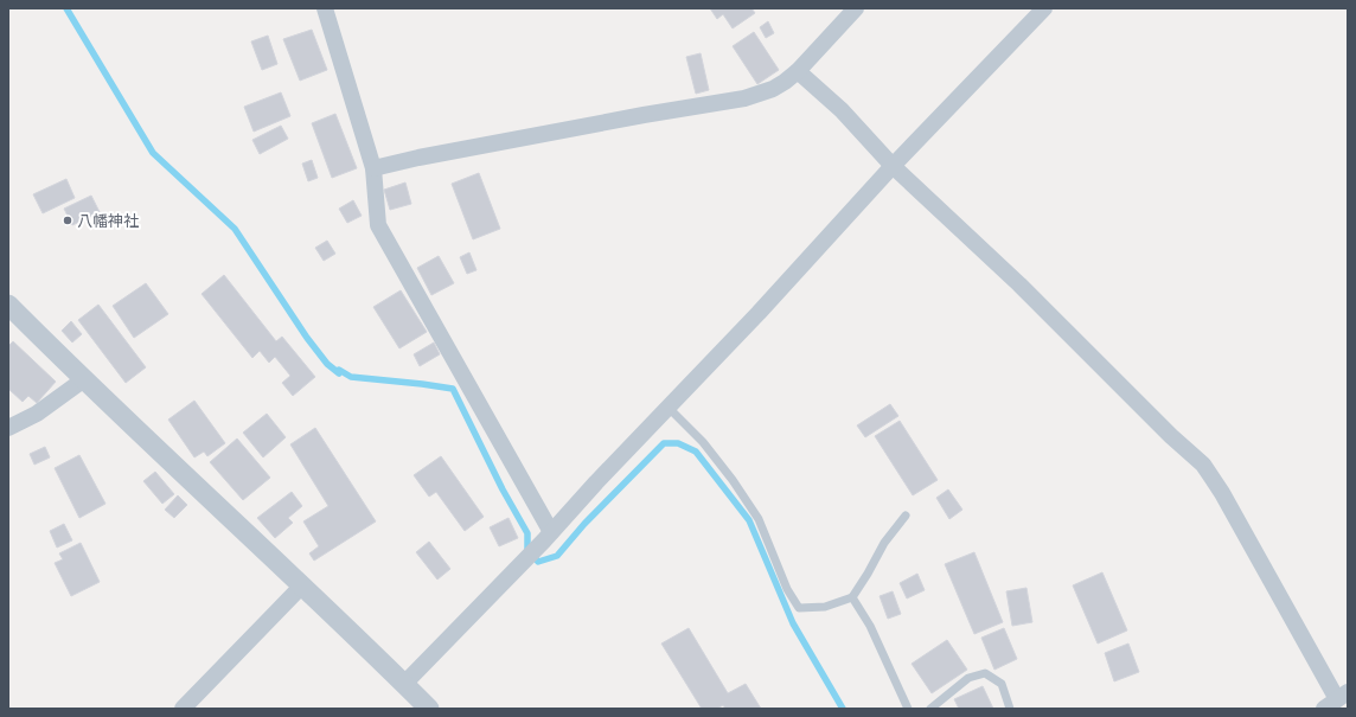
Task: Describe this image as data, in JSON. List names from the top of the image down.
{
  "places": ["八幡神社"]
}
